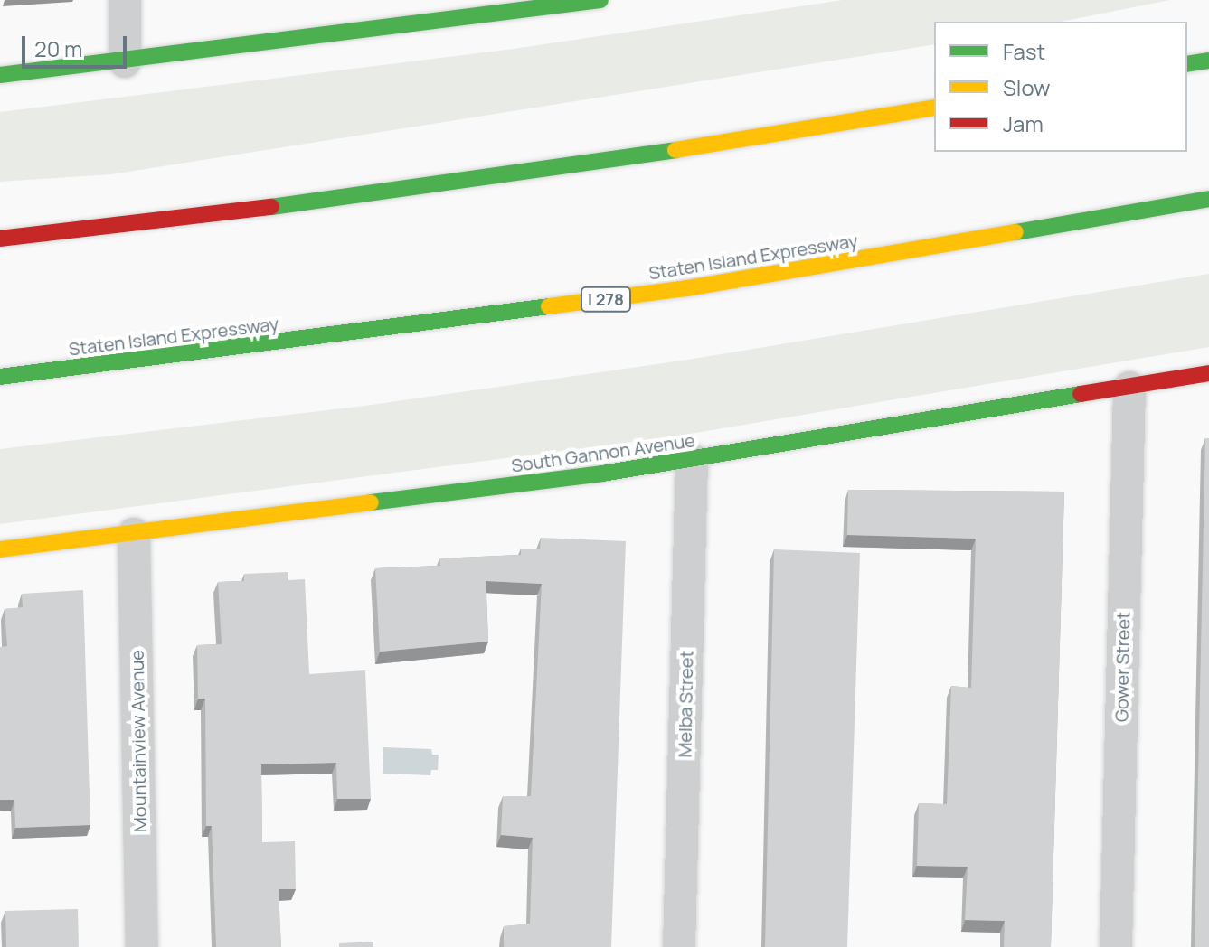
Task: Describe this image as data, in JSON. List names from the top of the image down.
{
  "streets": {
    "main road": ["Staten Island Expressway", "I 278", "South Gannon Avenue"],
    "street": ["Gower Street", "Melba Street", "Mountainview Avenue"]
  },
  "crossings": [
    ["South Gannon Avenue", "Gower Street"],
    ["South Gannon Avenue", "Melba Street"],
    ["South Gannon Avenue", "Mountainview Avenue"]
  ],
  "legend": ["Fast", "Slow", "Jam"],
  "scale_bar": "20 m"
}
